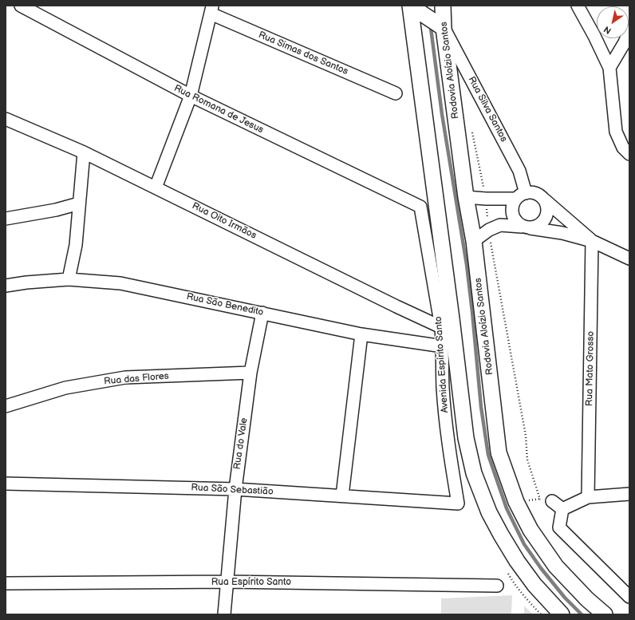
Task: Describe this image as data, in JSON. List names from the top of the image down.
{
  "streets": {
    "main road": ["Rodovia Aloízio Santos"],
    "street": [
      "Rua Simas dos Santos",
      "Rua Romana de Jesus",
      "Rua Silva Santos",
      "Rua Oito Irmãos",
      "Rua São Benedito",
      "Avenida Espírito Santo",
      "Rua Mato Grosso",
      "Rua das Flores",
      "Rua do Vale",
      "Rua São Sebastião",
      "Rua Espírito Santo"
    ]
  },
  "crossings": [
    ["Rodovia Aloízio Santos", "Rua Silva Santos"],
    ["Rua Romana de Jesus", "Avenida Espírito Santo"],
    ["Rua Oito Irmãos", "Avenida Espírito Santo"],
    ["Rua São Benedito", "Avenida Espírito Santo"],
    ["Rua São Benedito", "Rua do Vale"],
    ["Avenida Espírito Santo", "Rua São Sebastião"],
    ["Rua das Flores", "Rua do Vale"],
    ["Rua do Vale", "Rua São Sebastião"],
    ["Rua do Vale", "Rua Espírito Santo"]
  ],
  "north": "bottom left"
}
